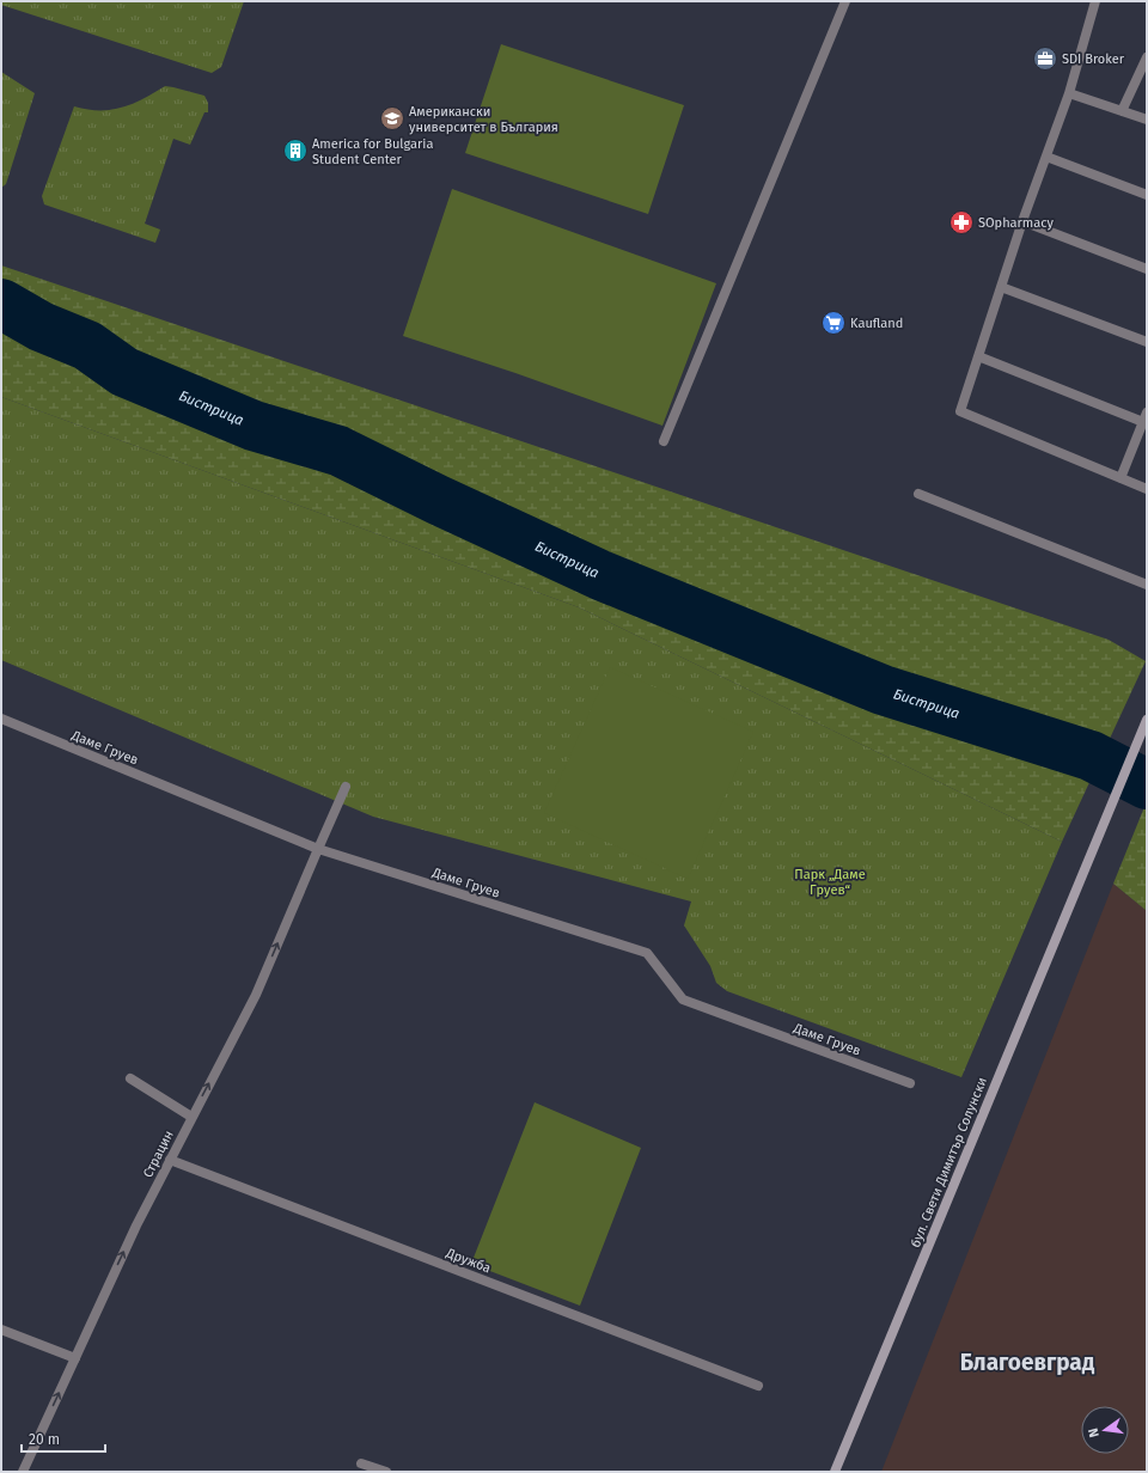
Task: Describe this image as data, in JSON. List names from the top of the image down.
{
  "streets": {
    "main road": ["бул. Свети Димитър Солунски"],
    "street": ["Даме Груев", "Страцин", "Дружба"]
  },
  "crossings": [
    ["Даме Груев", "Страцин"],
    ["Страцин", "Дружба"]
  ],
  "one_way": ["Страцин"],
  "districts": ["Благоевград"],
  "water": ["Бистрица"],
  "parks": ["Парк „Даме Груев“"],
  "places": {
    "office": ["SDI Broker"],
    "school or university": ["Американски университет в България"],
    "building": ["America for Bulgaria Student Center"],
    "pharmacy": ["SOpharmacy"],
    "supermarket": ["Kaufland"]
  },
  "scale_bar": "20 m",
  "north": "left"
}
